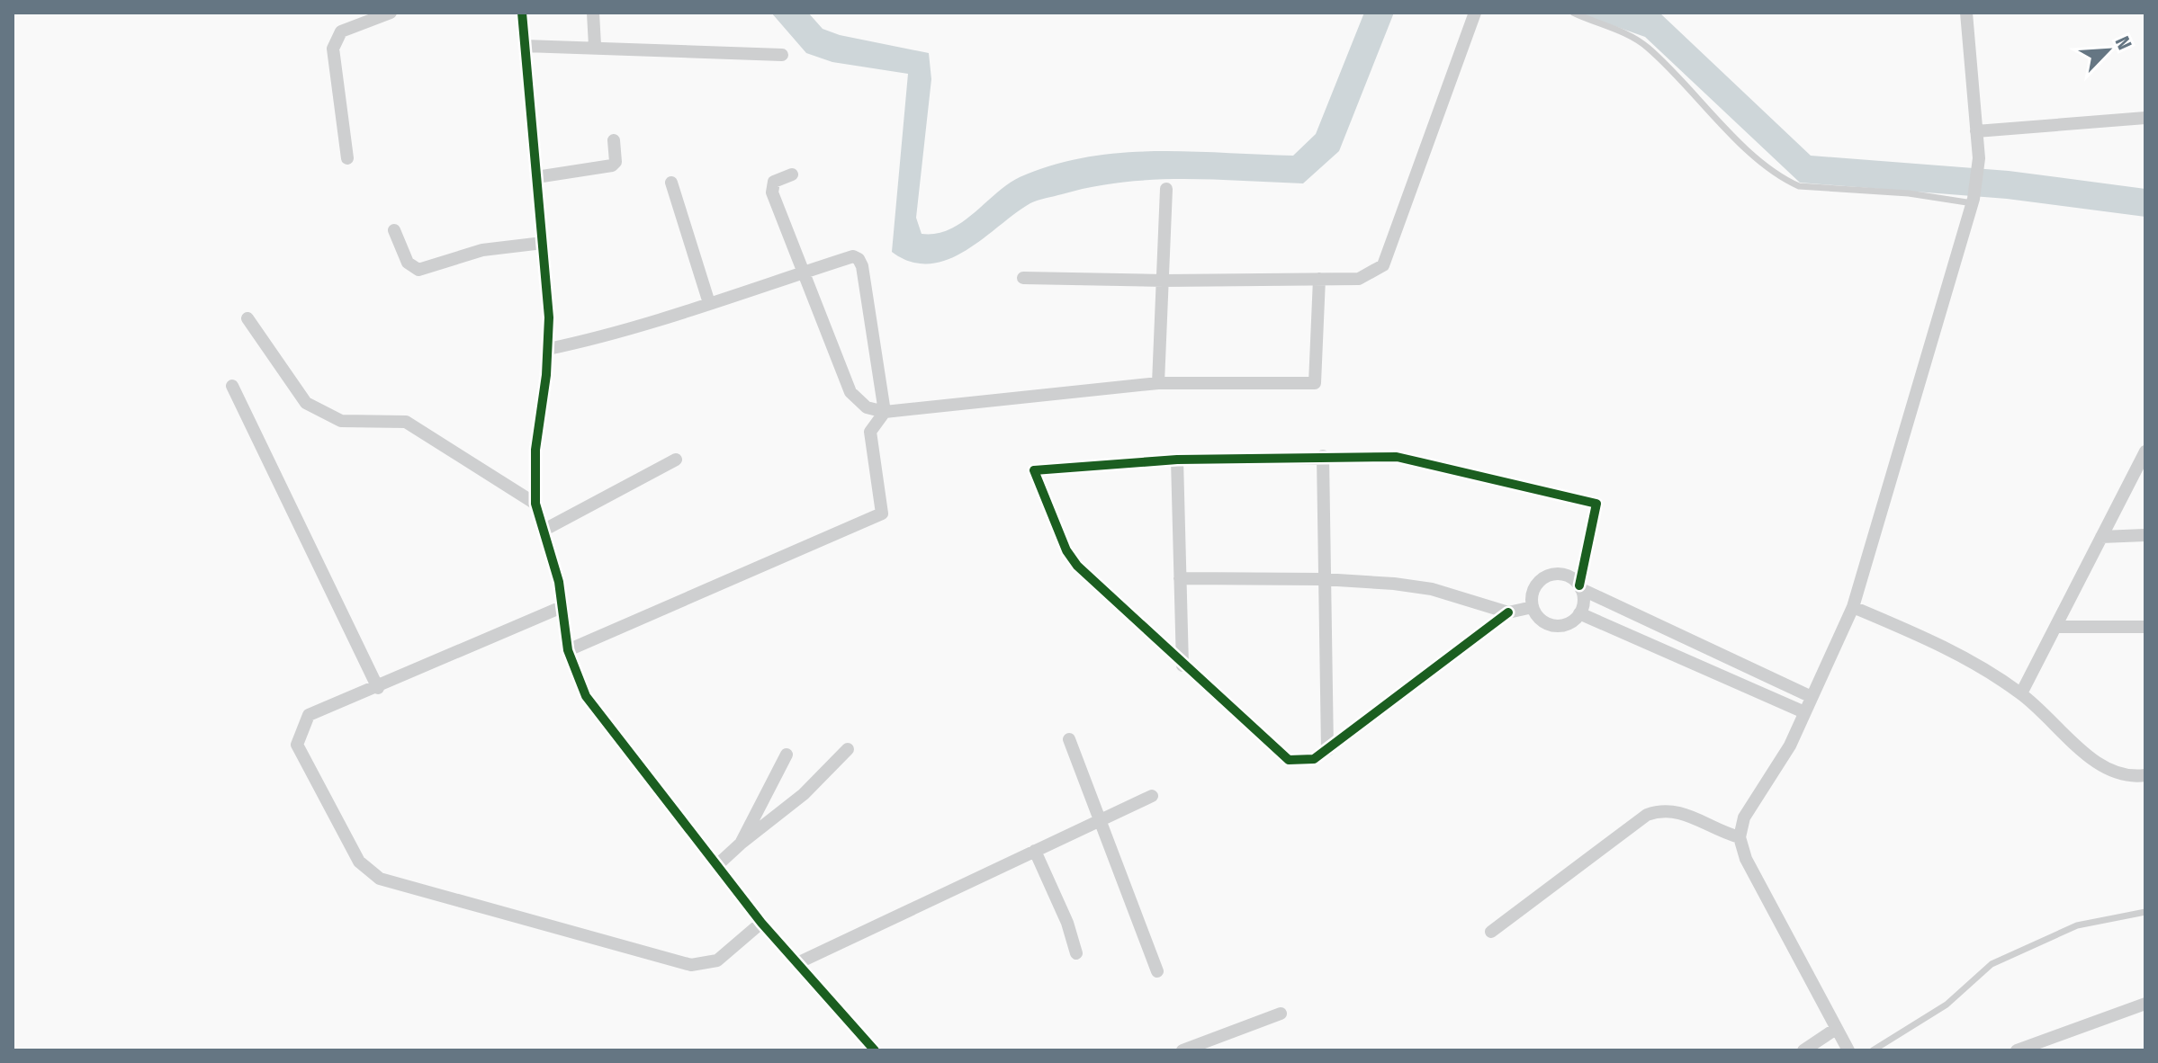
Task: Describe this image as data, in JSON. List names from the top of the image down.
{
  "north": "top right"
}
